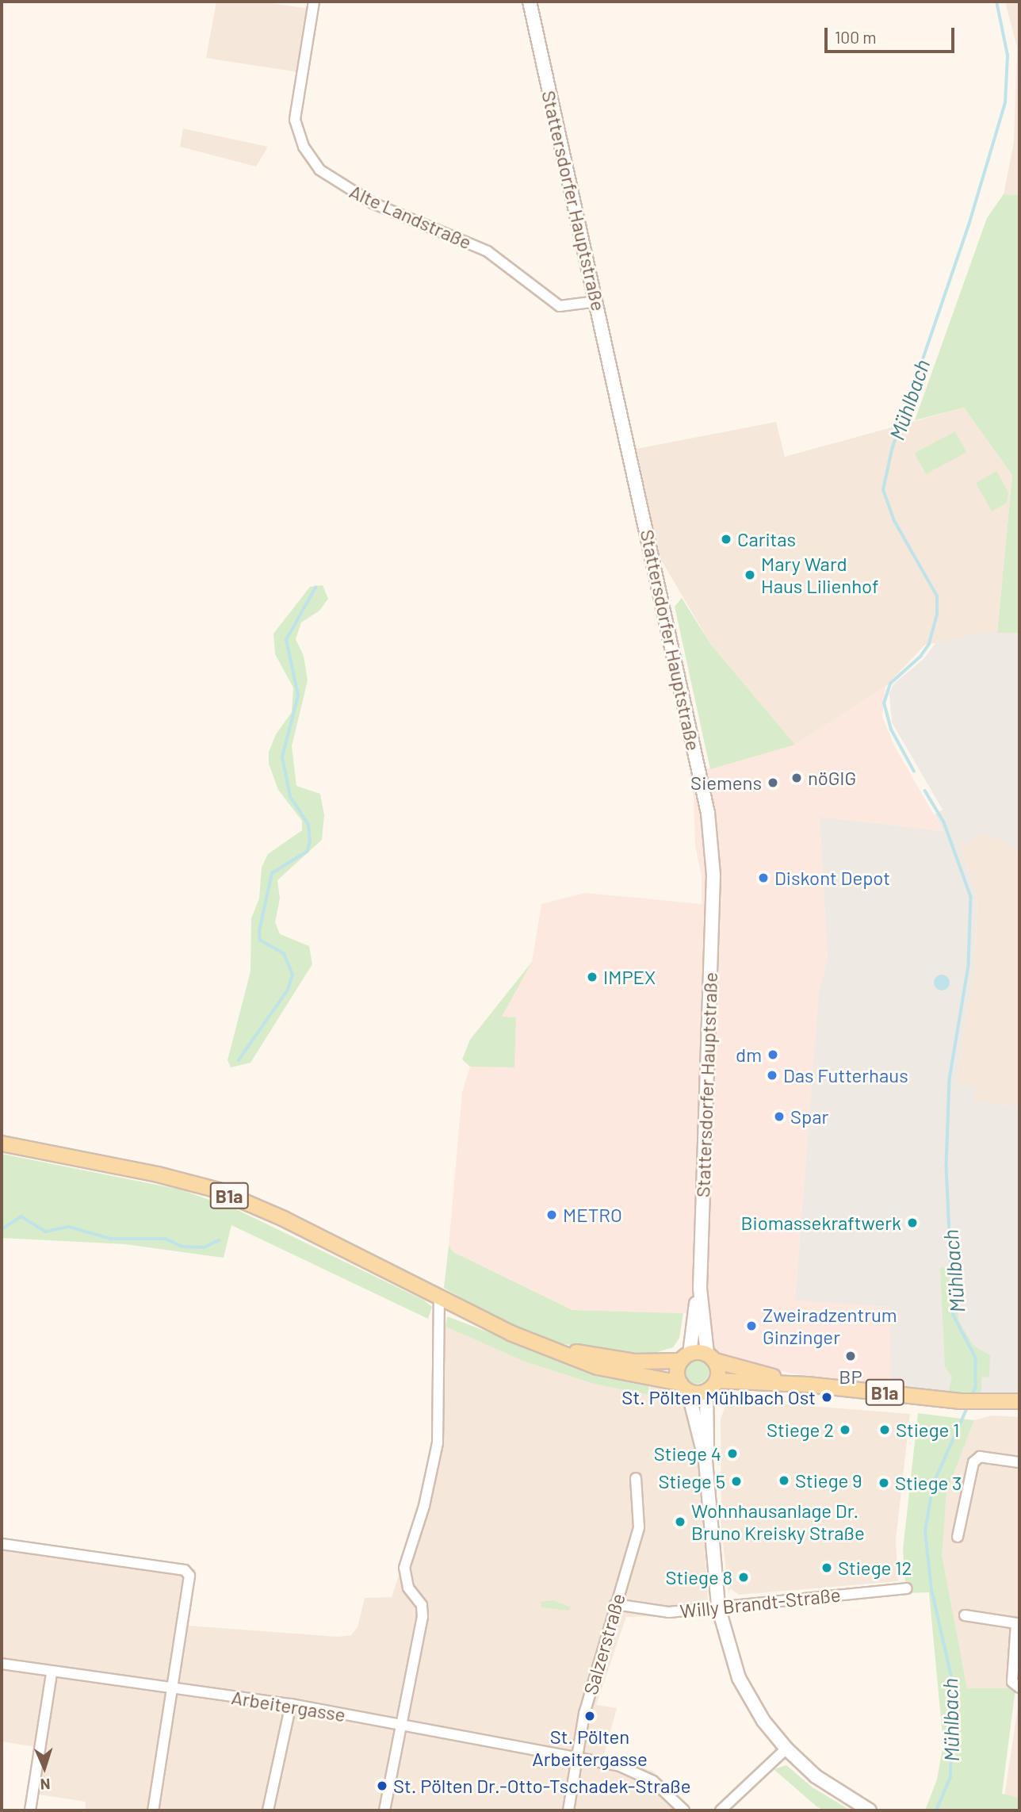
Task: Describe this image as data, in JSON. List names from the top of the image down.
{
  "streets": {
    "main road": ["Stattersdorfer Hauptstraße", "B1a"],
    "street": [
      "Alte Landstraße",
      "Willy Brandt-Straße",
      "Salzerstraße",
      "Arbeitergasse"
    ]
  },
  "crossings": [
    ["Stattersdorfer Hauptstraße", "Alte Landstraße"],
    ["Stattersdorfer Hauptstraße", "B1a"],
    ["Willy Brandt-Straße", "Salzerstraße"],
    ["Salzerstraße", "Arbeitergasse"]
  ],
  "water": ["Mühlbach"],
  "places": [
    "Caritas",
    "Mary Ward Haus Lilienhof",
    "nöGIG",
    "Siemens",
    "Diskont Depot",
    "IMPEX",
    "dm",
    "Das Futterhaus",
    "Spar",
    "METRO",
    "Biomassekraftwerk",
    "Zweiradzentrum Ginzinger",
    "BP",
    "St. Pölten Mühlbach Ost",
    "Stiege 2",
    "Stiege 1",
    "Stiege 4",
    "Stiege 9",
    "Stiege 5",
    "Stiege 3",
    "Wohnhausanlage Dr. Bruno Kreisky Straße",
    "Stiege 12",
    "Stiege 8",
    "St. Pölten Arbeitergasse",
    "St. Pölten Dr.-Otto-Tschadek-Straße"
  ],
  "scale_bar": "100 m",
  "north": "bottom"
}
